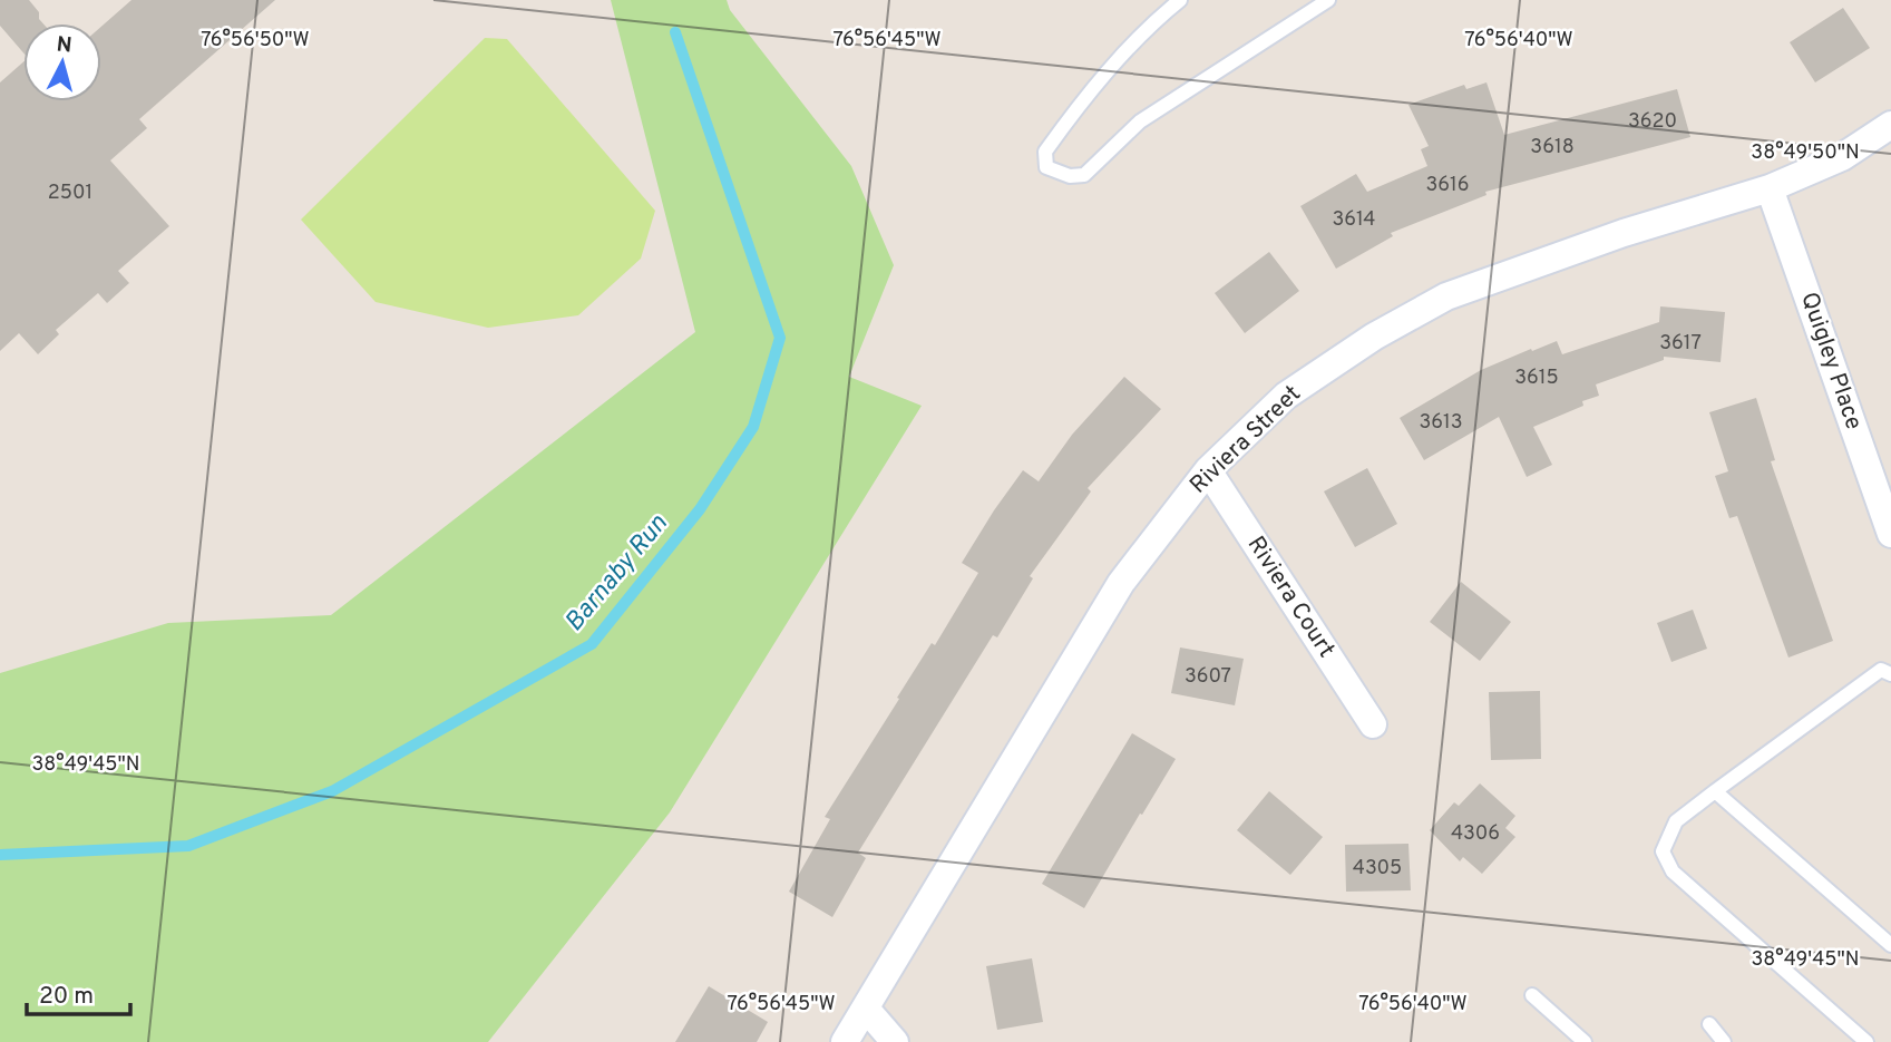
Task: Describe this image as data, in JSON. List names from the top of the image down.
{
  "streets": {
    "street": ["Quigley Place", "Riviera Street", "Riviera Court"]
  },
  "crossings": [
    ["Quigley Place", "Riviera Street"],
    ["Riviera Street", "Riviera Court"]
  ],
  "water": ["Barnaby Run"],
  "house_numbers": [
    "3620",
    "3618",
    "3616",
    "2501",
    "3614",
    "3617",
    "3615",
    "3613",
    "3607",
    "4306",
    "4305"
  ],
  "scale_bar": "20 m",
  "north": "top",
  "coordinates": [
    "76°56'50\"W",
    "76°56'45\"W",
    "76°56'40\"W",
    "38°49'50\"N",
    "38°49'45\"N"
  ]
}
